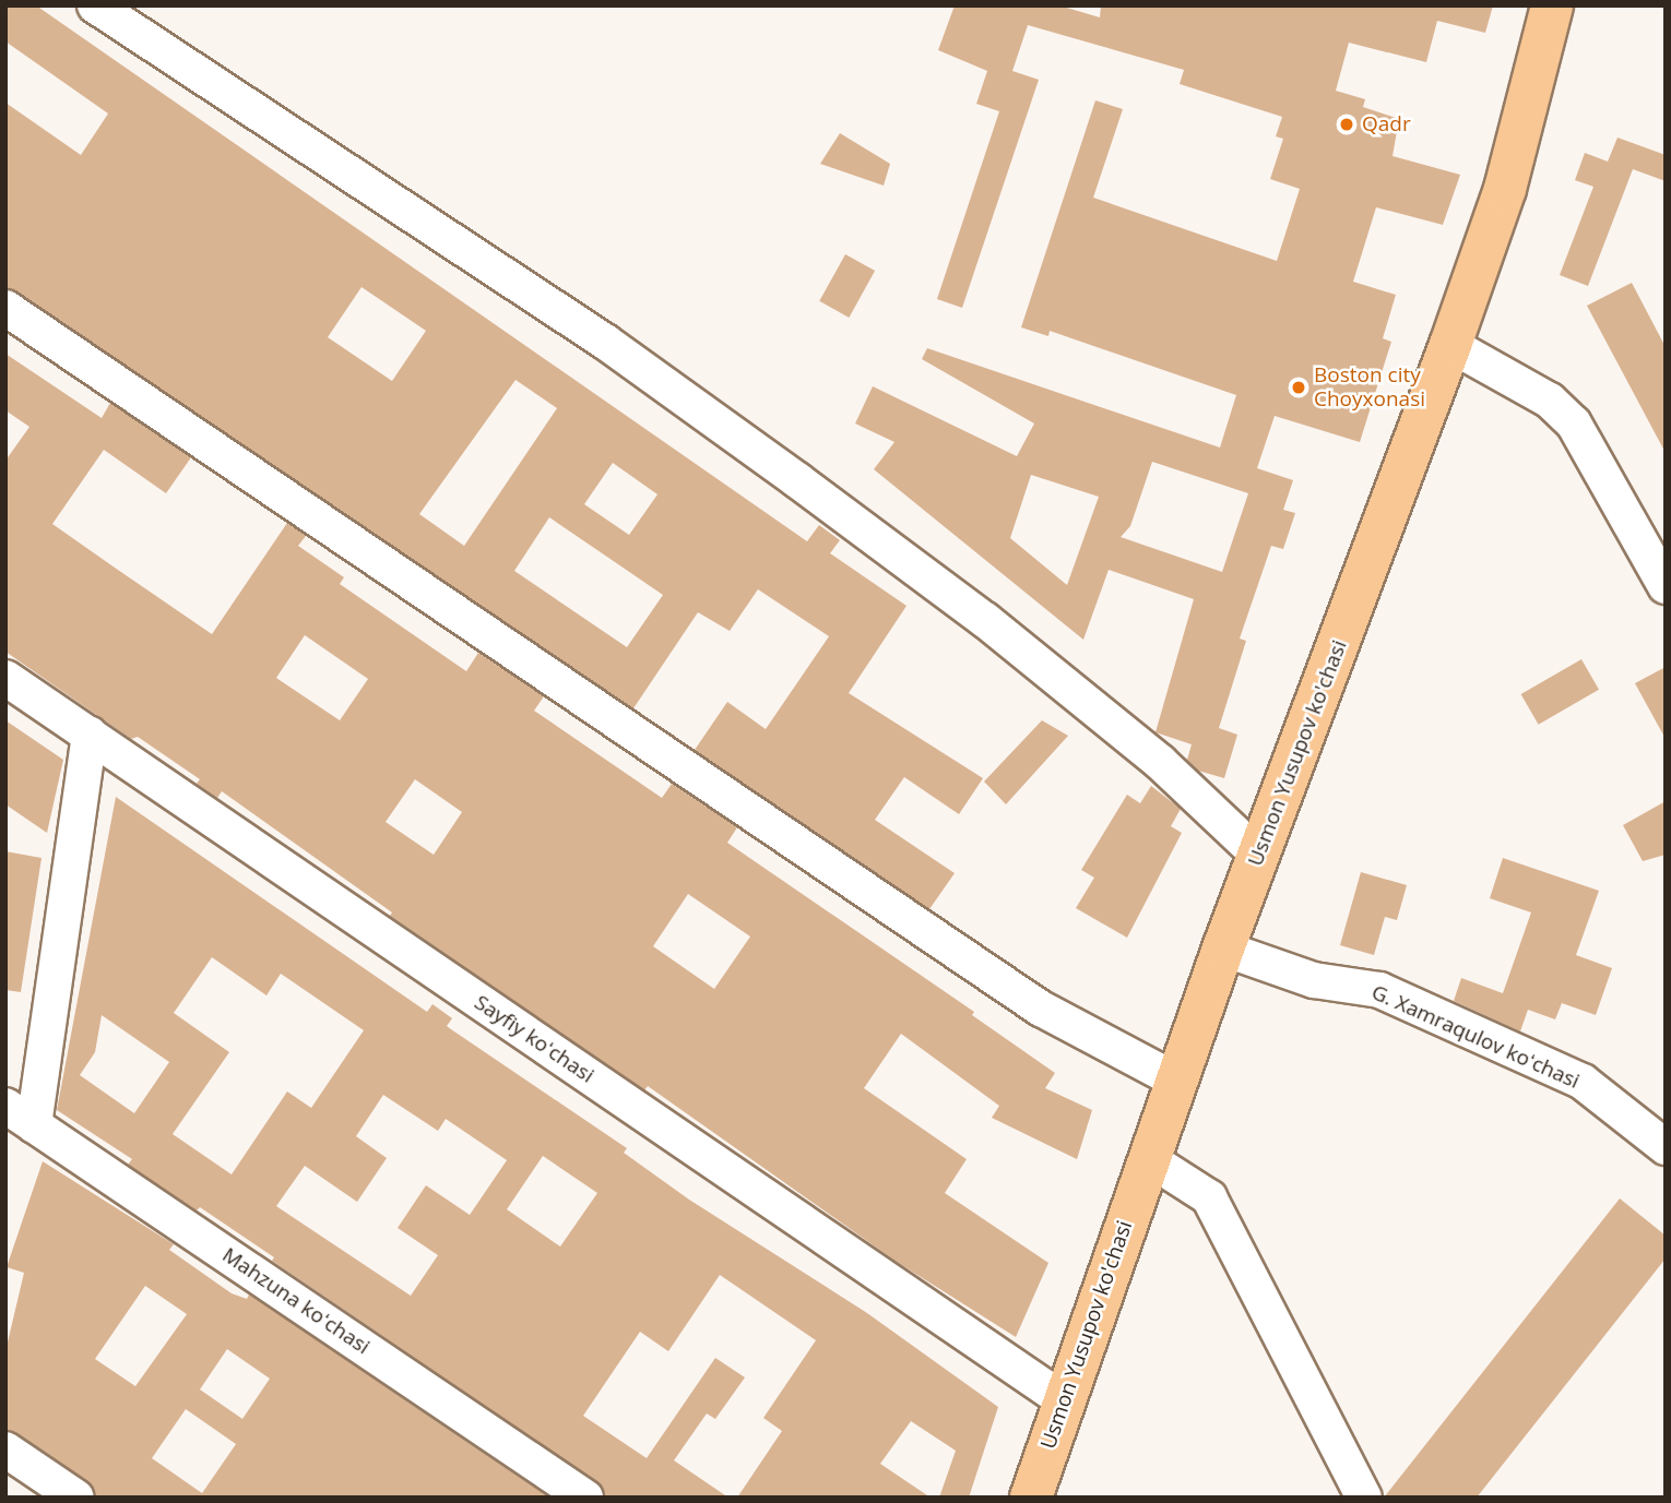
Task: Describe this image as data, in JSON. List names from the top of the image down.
{
  "streets": {
    "main road": ["Usmon Yusupov ko'chasi"],
    "street": ["G. Xamraqulov koʻchasi", "Sayfiy koʻchasi", "Mahzuna koʻchasi"]
  },
  "crossings": [
    ["Usmon Yusupov ko'chasi", "G. Xamraqulov koʻchasi"],
    ["Usmon Yusupov ko'chasi", "Sayfiy koʻchasi"]
  ],
  "places": ["Qadr", "Boston city Choyxonasi"]
}
